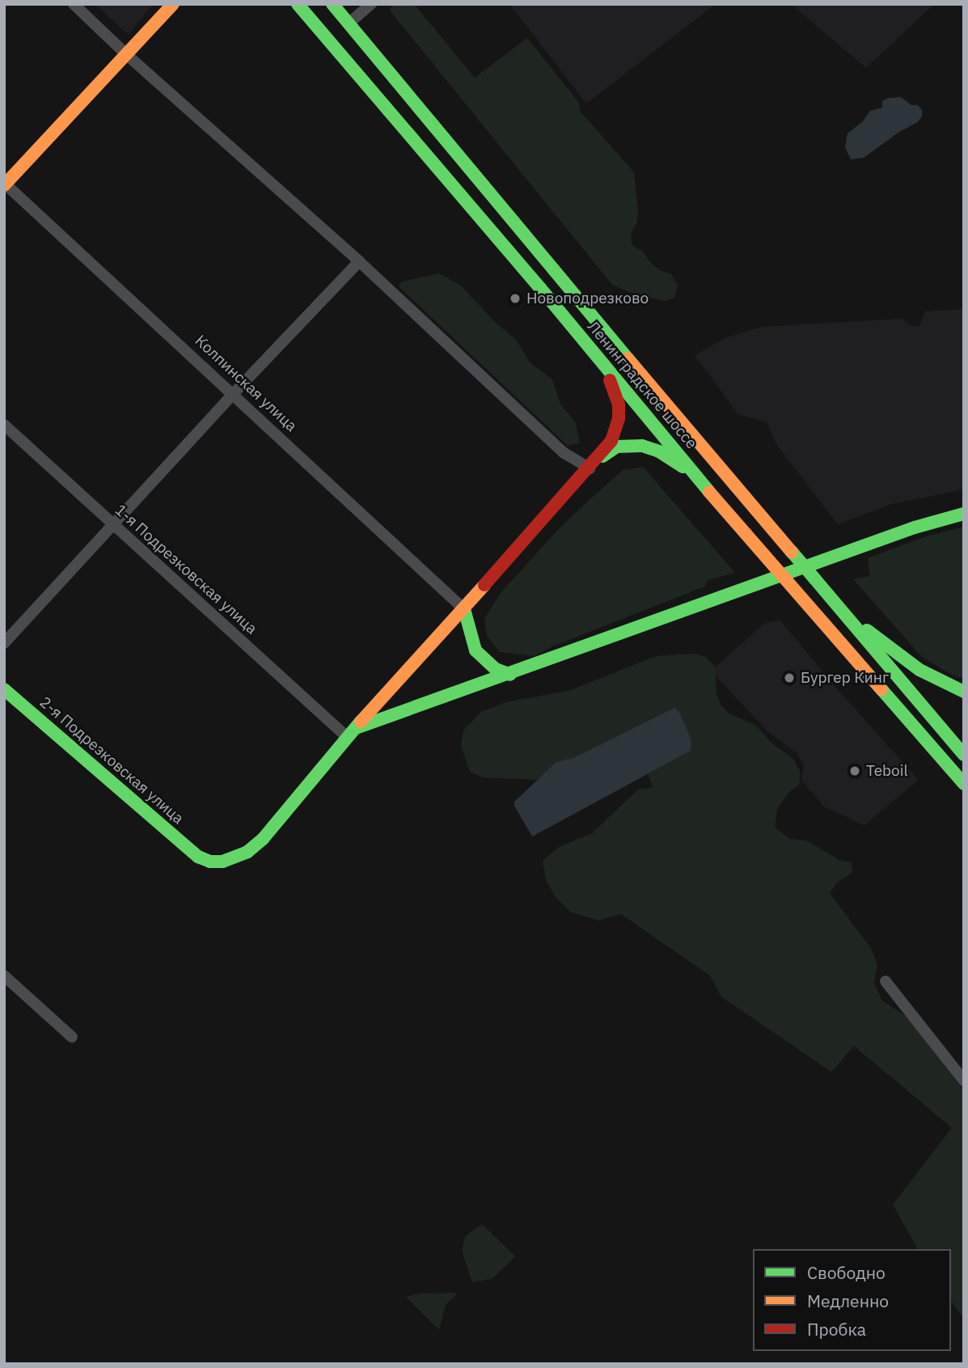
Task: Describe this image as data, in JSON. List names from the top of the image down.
{
  "streets": {
    "main road": ["Ленинградское шоссе", "2-я Подрезковская улица"],
    "street": ["Колпинская улица", "1-я Подрезковская улица"]
  },
  "crossings": [
    ["1-я Подрезковская улица", "2-я Подрезковская улица"]
  ],
  "places": ["Новоподрезково", "Бургер Кинг", "Teboil"],
  "legend": ["Свободно", "Медленно", "Пробка"]
}
